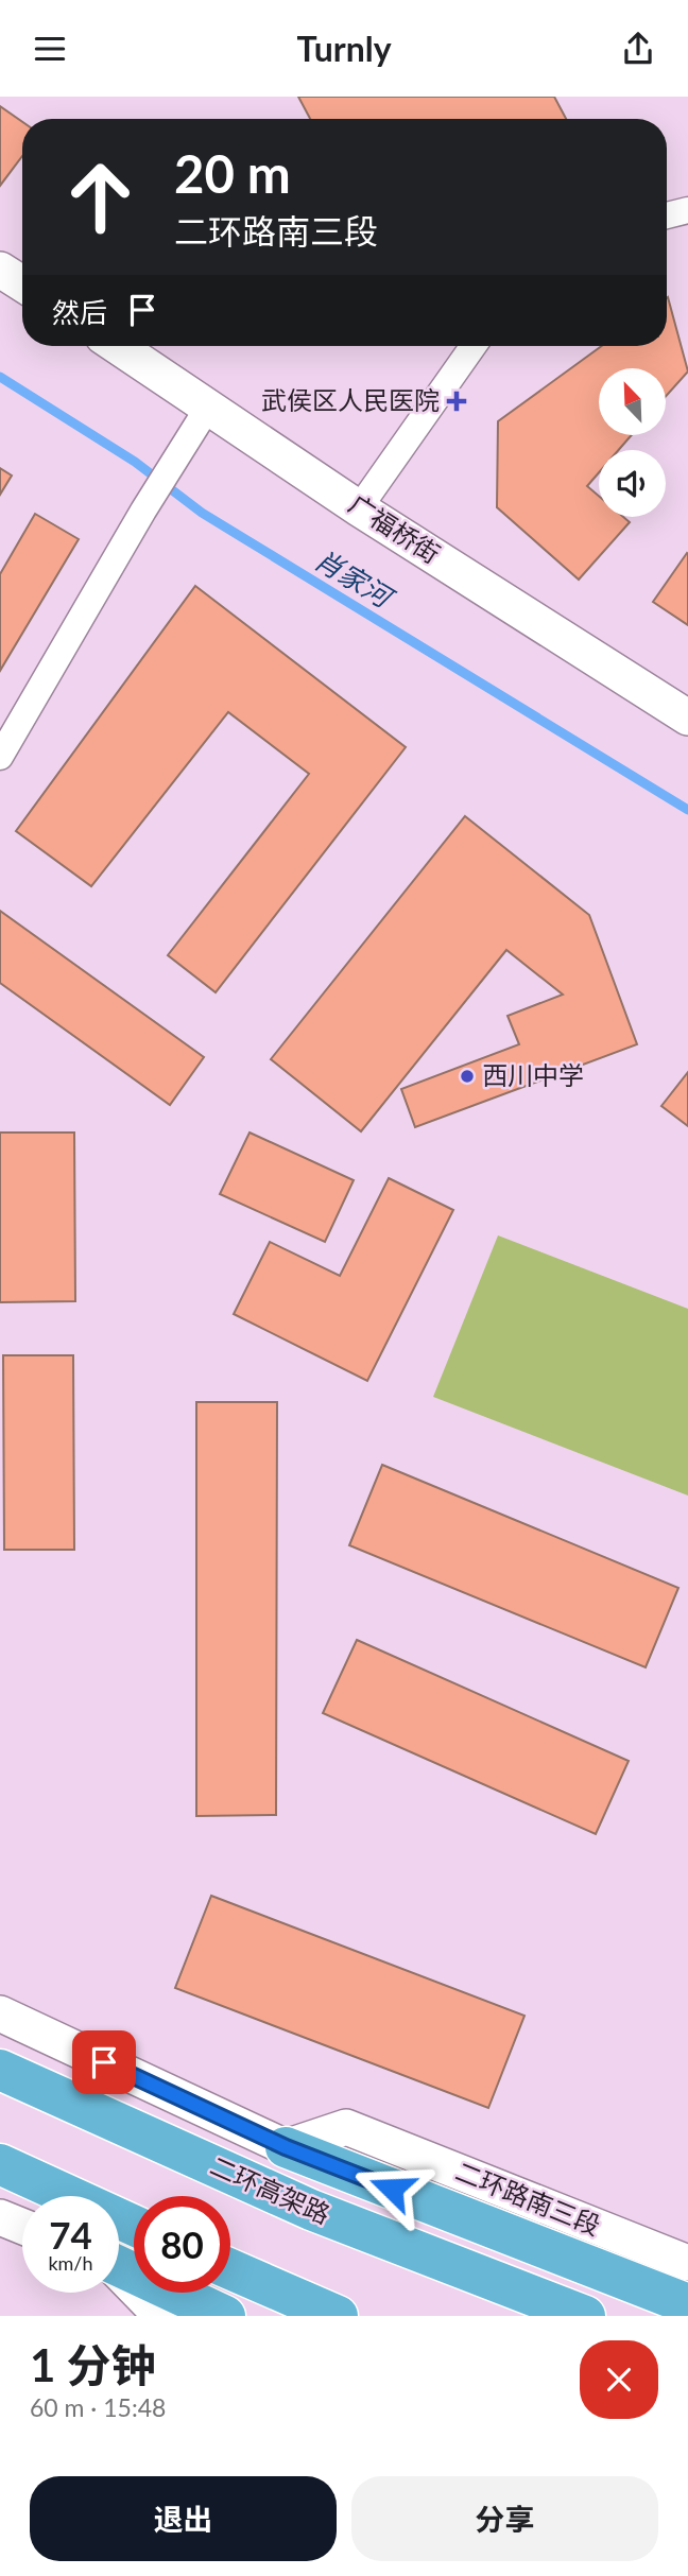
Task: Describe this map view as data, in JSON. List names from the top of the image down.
{
  "streets": {
    "highway": ["二环高架路"],
    "main road": ["广福桥街", "二环路南三段"]
  },
  "water": ["肖家河"],
  "places": {
    "health": ["武侯区人民医院"],
    "other": ["西川中学"]
  },
  "north": "top left",
  "page": {
    "header": "Turnly",
    "turn": ["20 m", "二环路南三段"],
    "then": "然后",
    "speed": "74 km/h",
    "limit": "80",
    "heading": ["1 分钟", "60 m · 15:48"],
    "buttons": ["退出", "分享"]
  }
}
